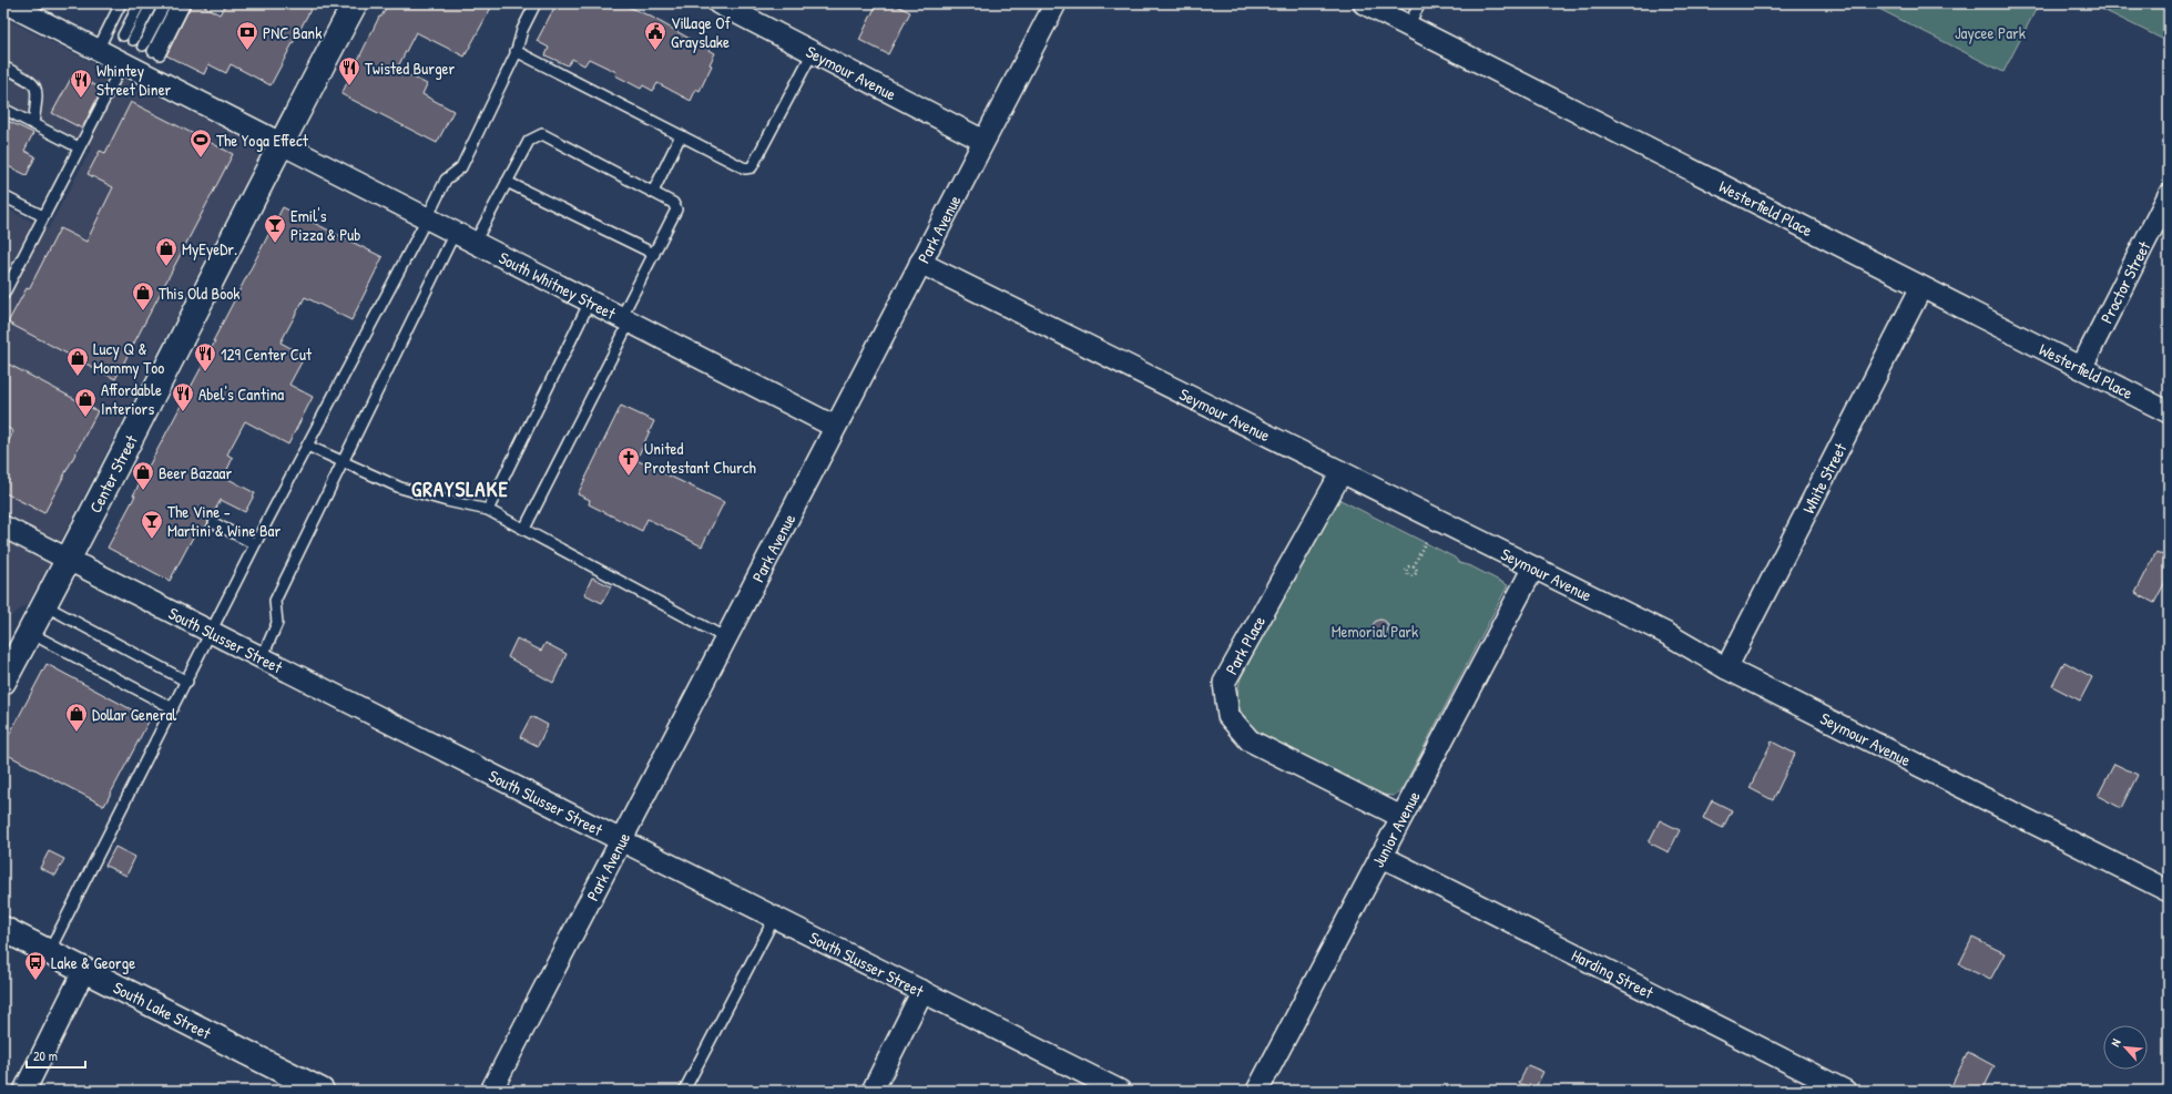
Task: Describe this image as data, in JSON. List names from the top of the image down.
{
  "streets": {
    "street": [
      "Seymour Avenue",
      "Westerfield Place",
      "Park Avenue",
      "Proctor Street",
      "South Whitney Street",
      "Center Street",
      "White Street",
      "South Slusser Street",
      "Park Place",
      "Junior Avenue",
      "Harding Street",
      "South Lake Street"
    ]
  },
  "crossings": [
    ["Seymour Avenue", "Park Avenue"],
    ["Seymour Avenue", "White Street"],
    ["Seymour Avenue", "Park Place"],
    ["Seymour Avenue", "Junior Avenue"],
    ["Westerfield Place", "Proctor Street"],
    ["Westerfield Place", "White Street"],
    ["Park Avenue", "South Whitney Street"],
    ["Park Avenue", "South Slusser Street"],
    ["South Whitney Street", "Center Street"],
    ["Center Street", "South Slusser Street"],
    ["Park Place", "Junior Avenue"],
    ["Junior Avenue", "Harding Street"]
  ],
  "districts": ["GRAYSLAKE"],
  "parks": ["Jaycee Park", "Memorial Park"],
  "places": {
    "bank": ["PNC Bank"],
    "public building": ["Village Of Grayslake"],
    "restaurant": [
      "Twisted Burger",
      "Whintey Street Diner",
      "129 Center Cut",
      "Abel's Cantina"
    ],
    "sports": ["The Yoga Effect"],
    "bar": ["Emil's Pizza & Pub", "The Vine - Martini & Wine Bar"],
    "shop": [
      "MyEyeDr.",
      "This Old Book",
      "Lucy Q & Mommy Too",
      "Affordable Interiors",
      "Beer Bazaar",
      "Dollar General"
    ],
    "church": ["United Protestant Church"],
    "bus stop": ["Lake & George"]
  },
  "scale_bar": "20 m",
  "north": "top left"
}
